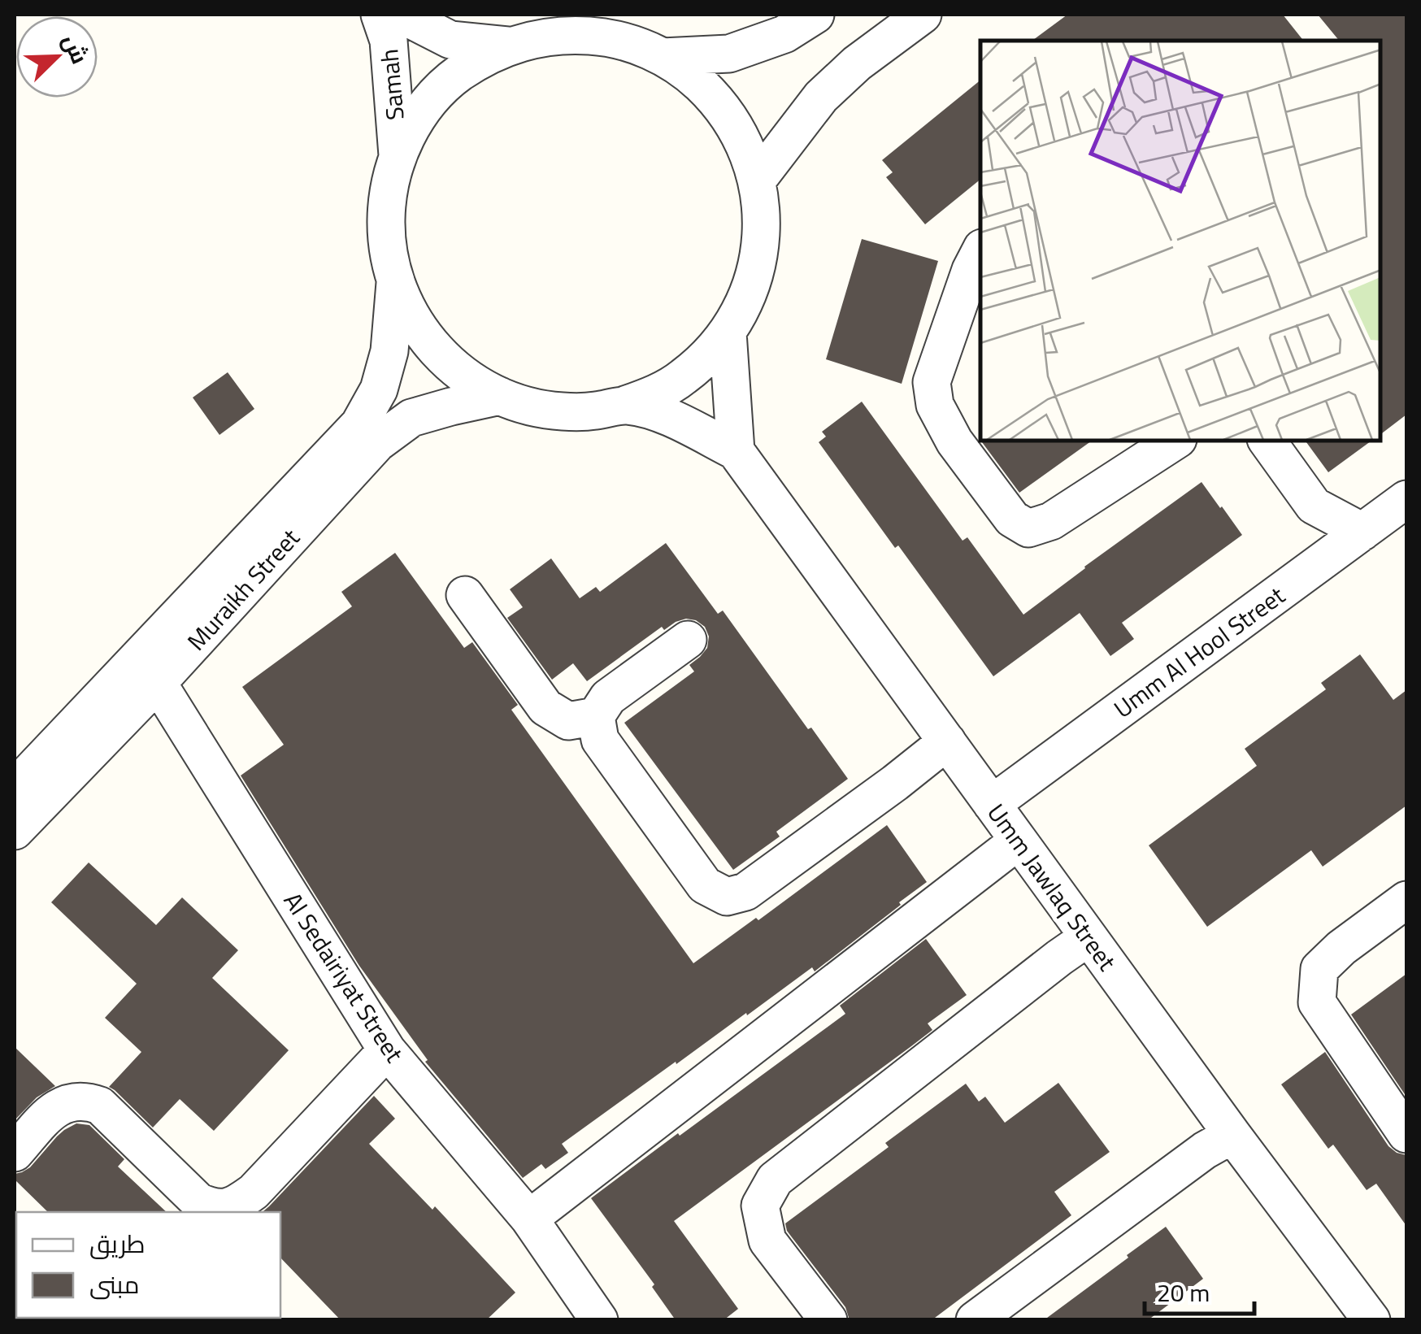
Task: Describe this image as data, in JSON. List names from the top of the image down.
{
  "streets": {
    "street": [
      "Samah",
      "Muraikh Street",
      "Umm Al Hool Street",
      "Umm Jawlaq Street",
      "Al Sedairiyat Street"
    ]
  },
  "crossings": [
    ["Muraikh Street", "Al Sedairiyat Street"],
    ["Umm Al Hool Street", "Umm Jawlaq Street"]
  ],
  "legend": ["طريق", "مبنى"],
  "scale_bar": "20 m",
  "north": "top right"
}
